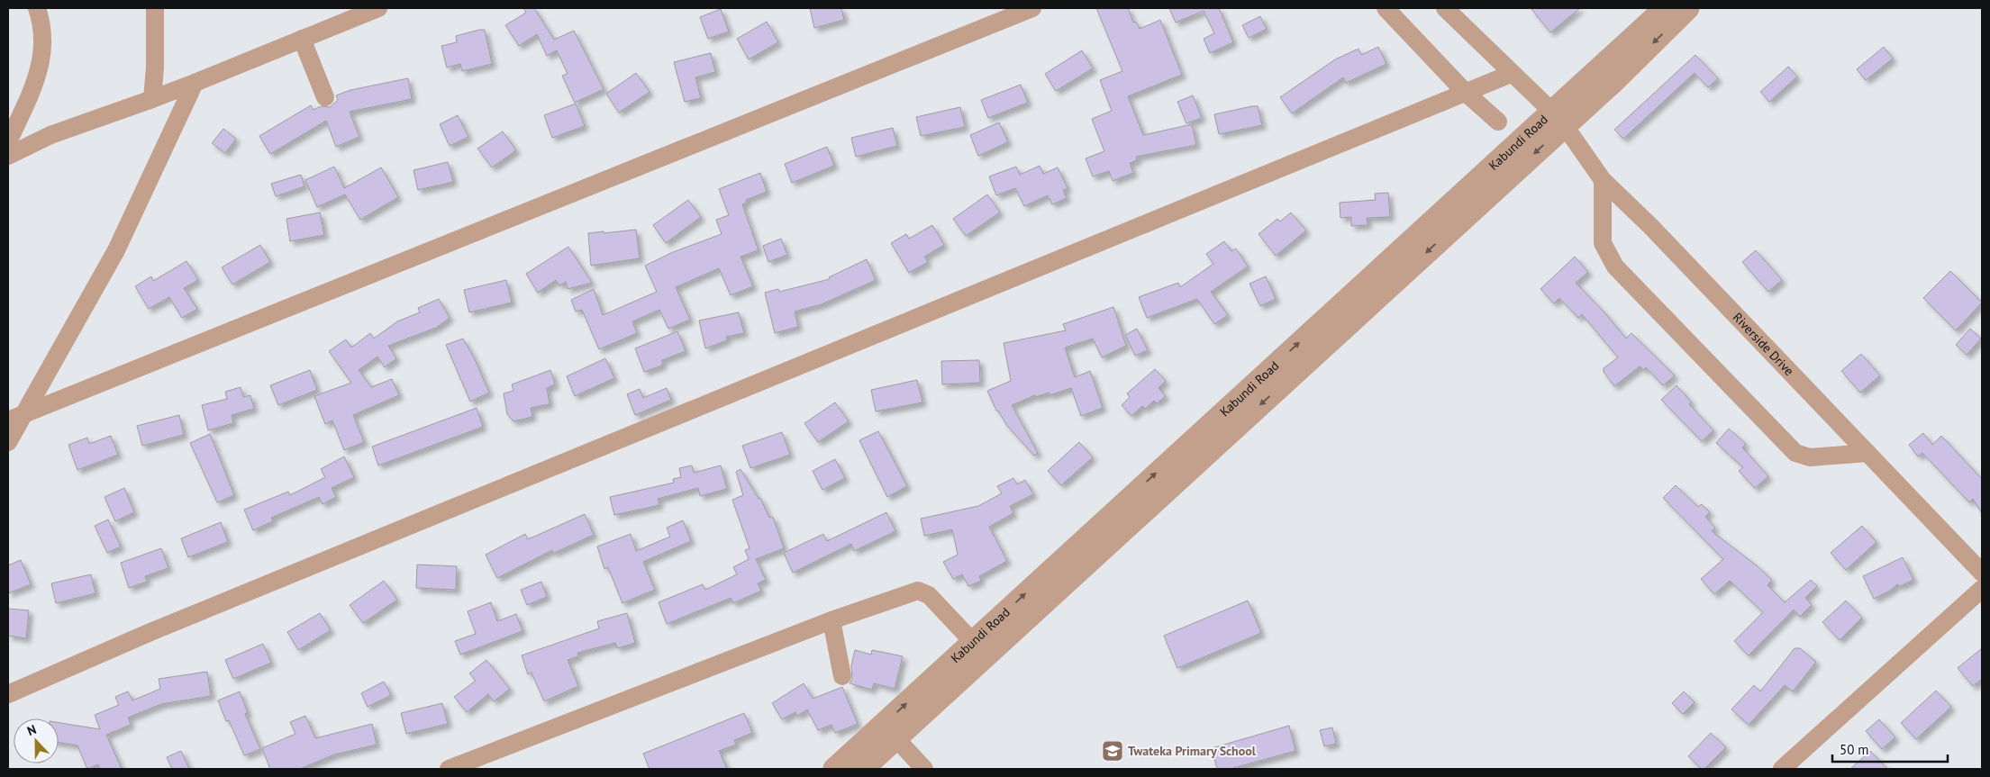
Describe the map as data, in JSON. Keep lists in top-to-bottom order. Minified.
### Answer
{"streets":{"street":["Kabundi Road","Riverside Drive"]},"crossings":[["Kabundi Road","Riverside Drive"]],"places":{"school or university":["Twateka Primary School"]},"scale_bar":"50 m","north":"top"}
